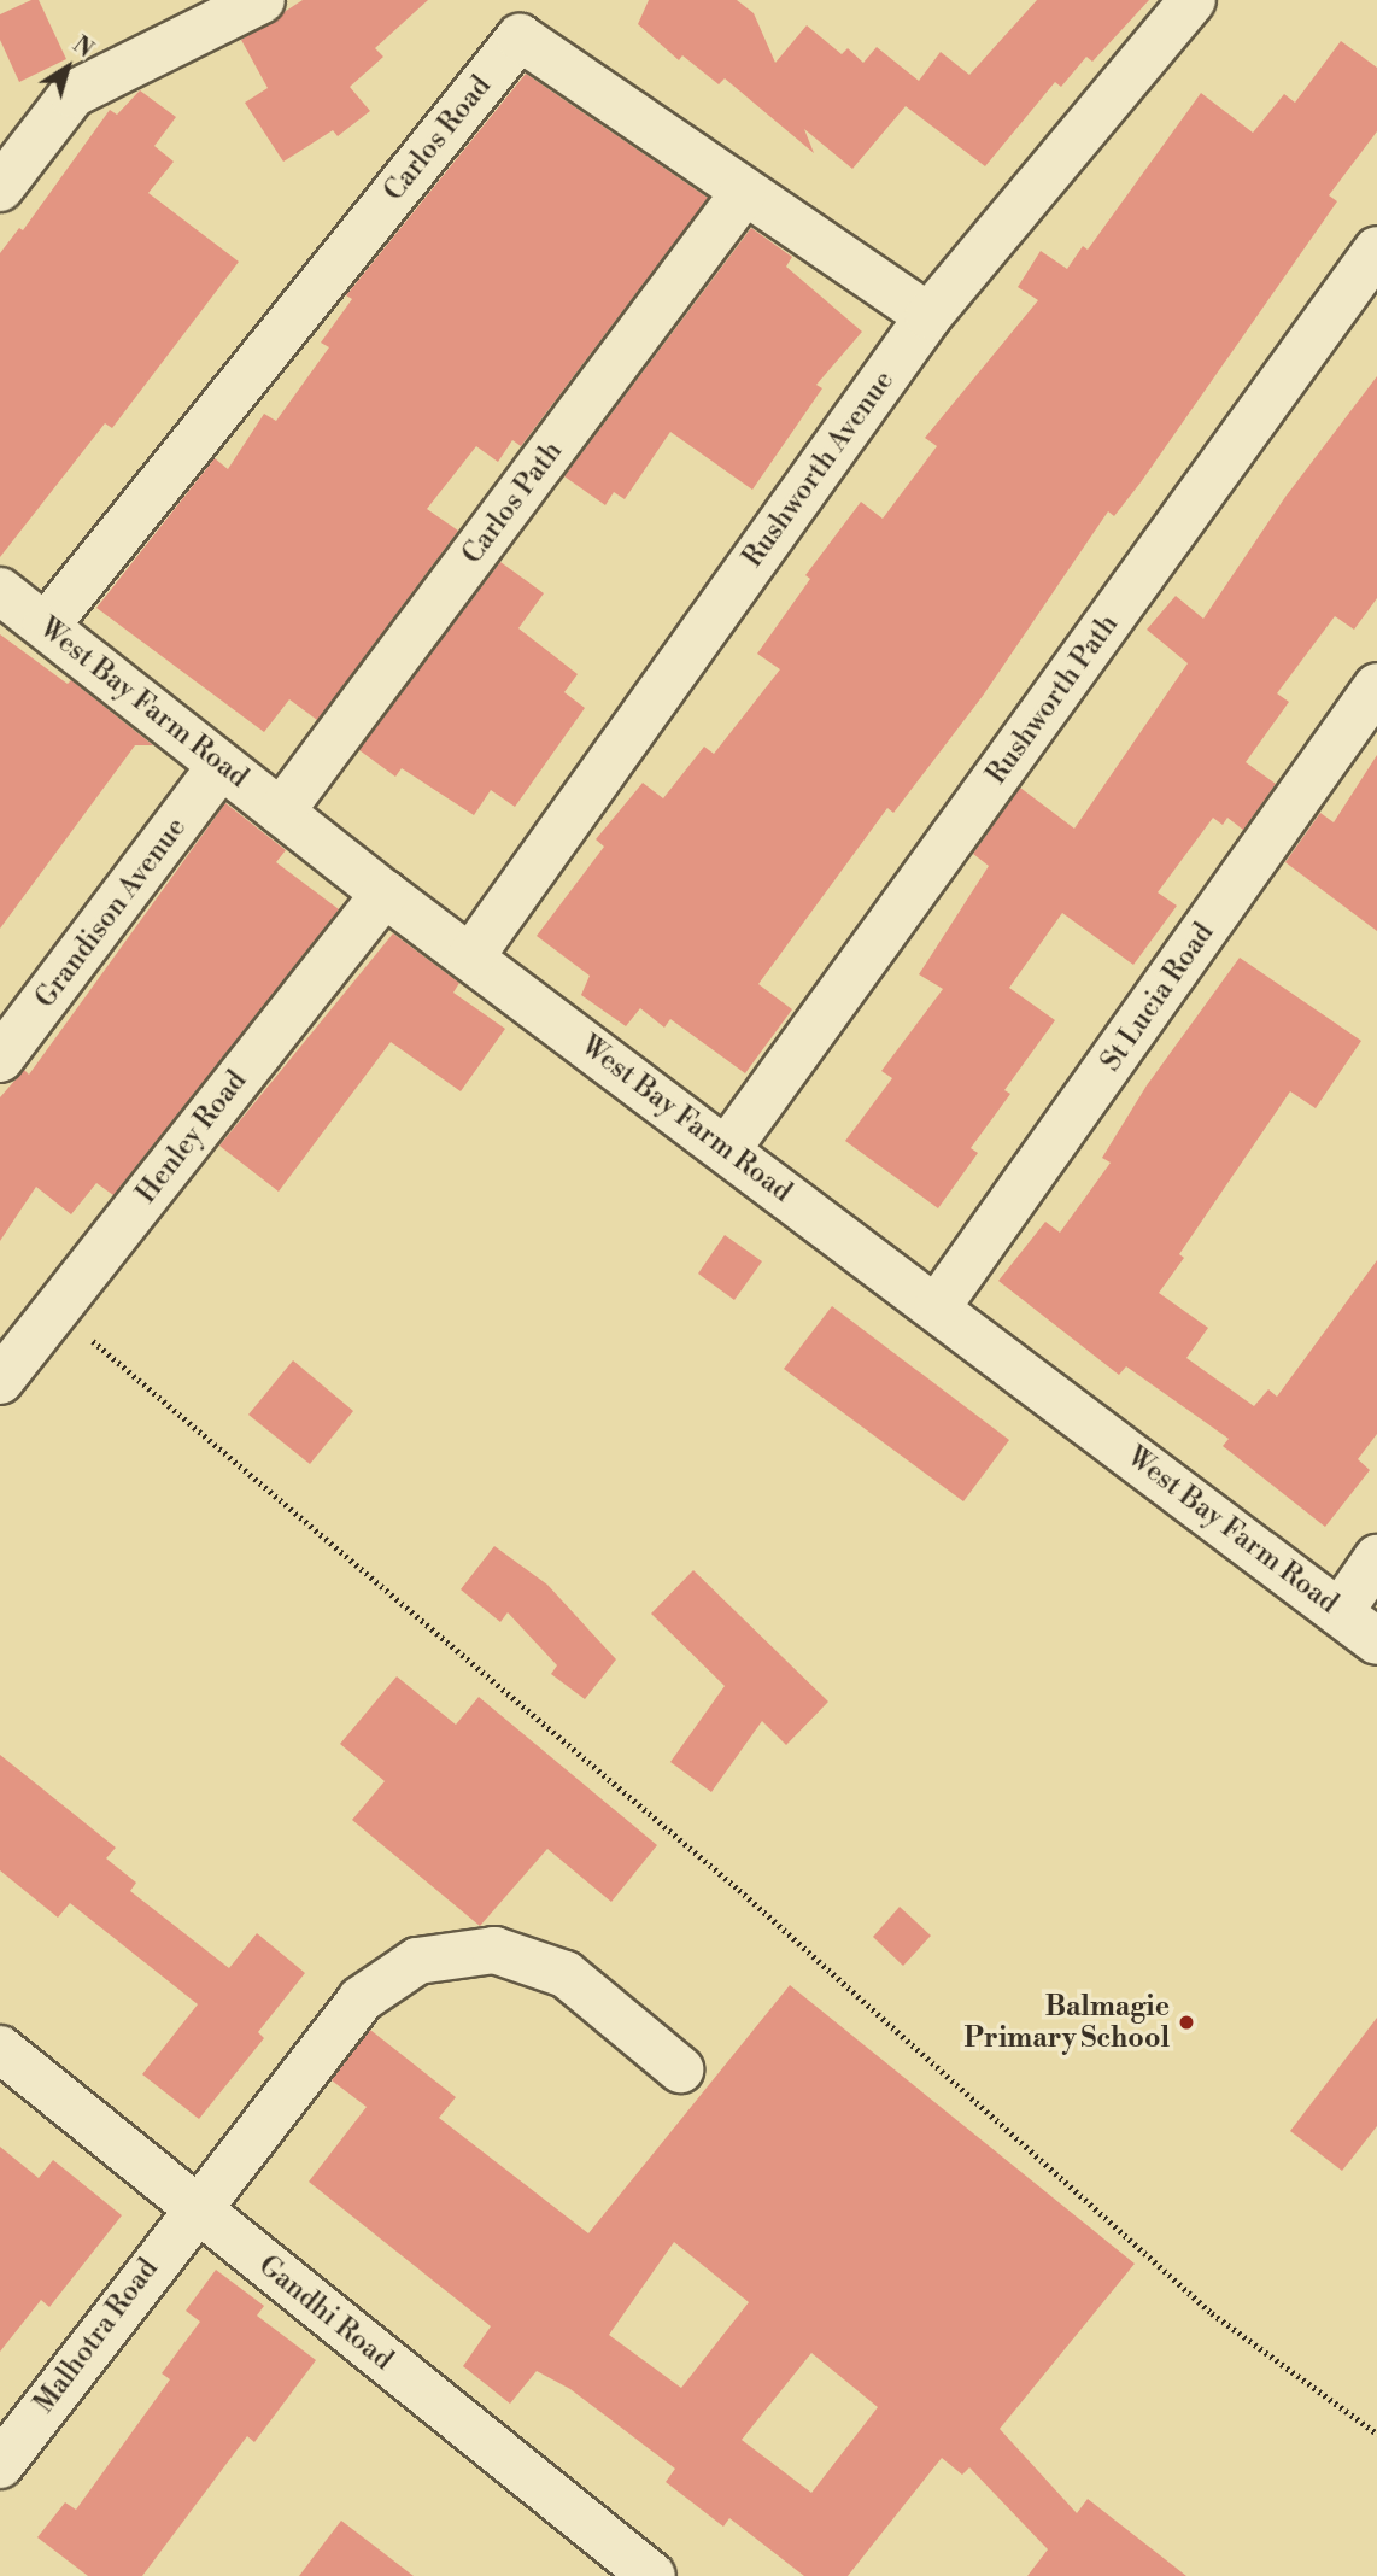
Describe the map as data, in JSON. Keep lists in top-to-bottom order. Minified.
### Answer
{"streets":{"street":["Carlos Road","Rushworth Avenue","Carlos Path","Rushworth Path","West Bay Farm Road","Grandison Avenue","St Lucia Road","Henley Road","Gandhi Road","Malhotra Road"]},"crossings":[["Carlos Road","Rushworth Avenue"],["Carlos Road","Carlos Path"],["Carlos Road","West Bay Farm Road"],["Rushworth Avenue","West Bay Farm Road"],["Carlos Path","West Bay Farm Road"],["Rushworth Path","West Bay Farm Road"],["West Bay Farm Road","Grandison Avenue"],["West Bay Farm Road","St Lucia Road"],["West Bay Farm Road","Henley Road"],["Gandhi Road","Malhotra Road"]],"places":["Balmagie Primary School"],"north":"top right"}
